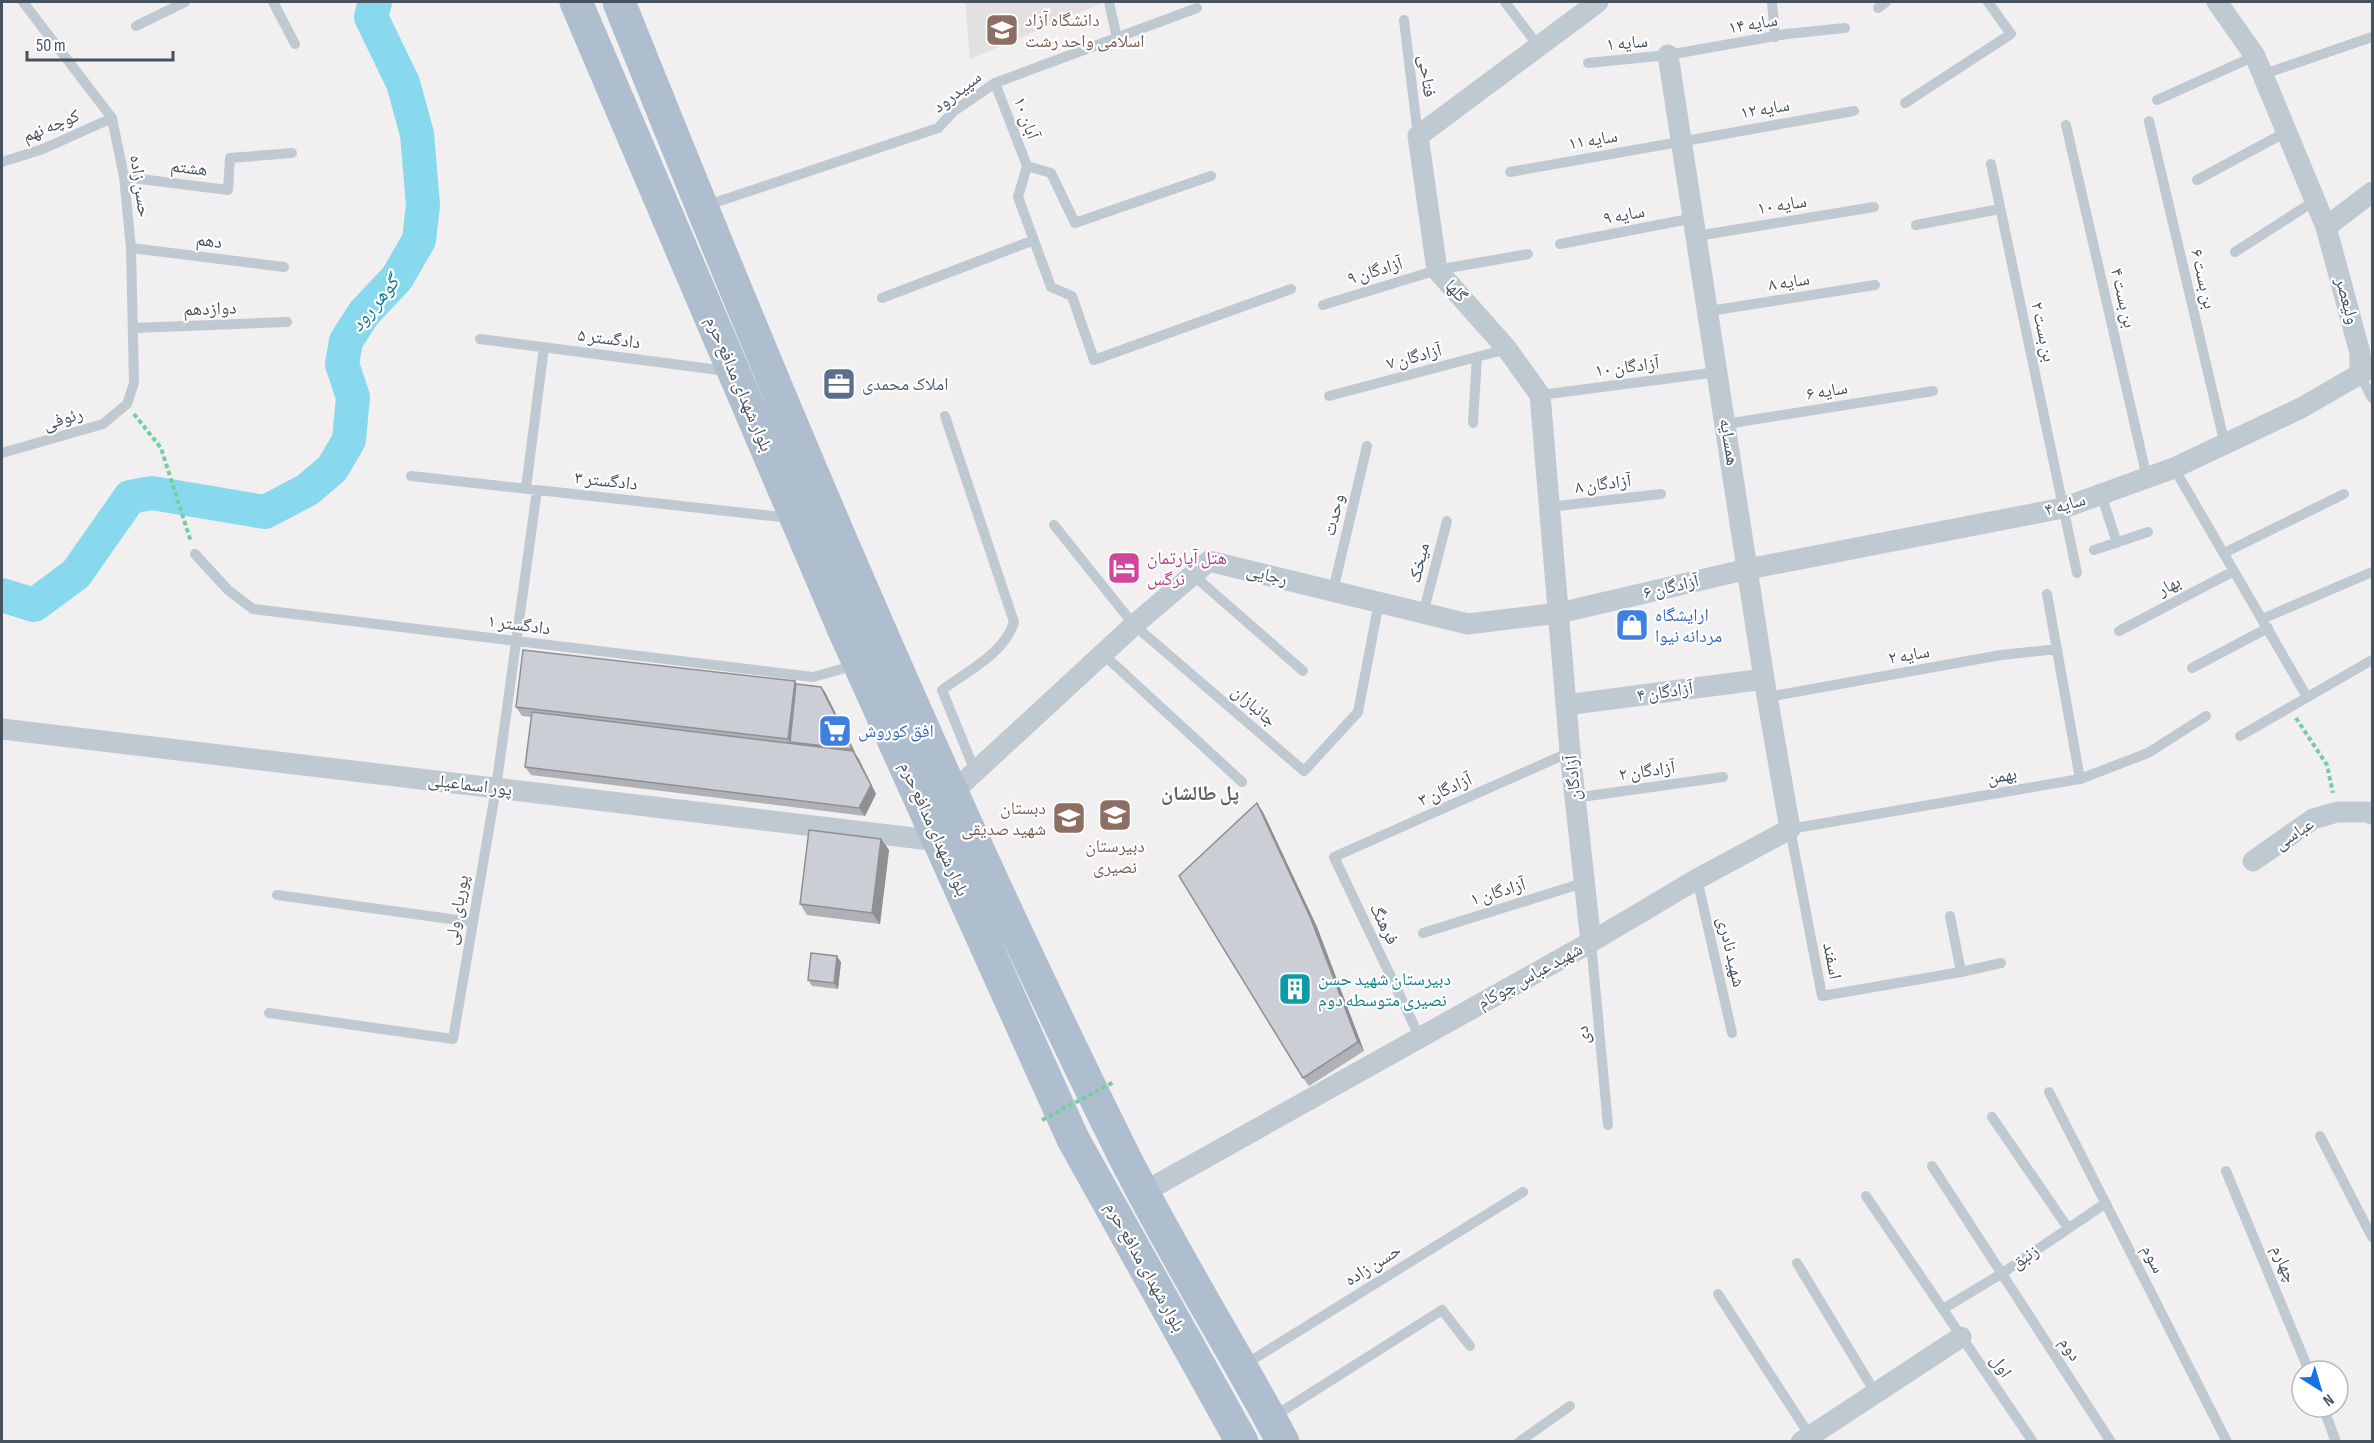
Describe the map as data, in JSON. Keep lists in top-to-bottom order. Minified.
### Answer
{"streets":{"main road":["بلوار شهدای مدافع حرم"],"street":["گلها","ولیعصر","همسایه","سایه ۴","رجایی","آزادگان ۶","آزادگان ۴","آزادگان","پور اسماعیلی","عباسی","شهید عباس چوکام"],"lane":["سایه ۱۴","سایه ۱","فتاحی","سپیدرود","سایه ۱۲","آبان ۱۰","کوچه نهم","سایه ۱۱","هشتم","حسن زاده","سایه ۱۰","سایه ۹","دهم","آزادگان ۹","بن بست ۶","سایه ۸","بن بست ۴","دوازدهم","بن بست ۲","دادگستر ۵","آزادگان ۷","آزادگان ۱۰","سایه ۶","رئوفی","دادگستر ۳","آزادگان ۸","وحدت","میخک","بهار","دادگستر ۱","سایه ۲","جانبازان","آزادگان ۲","بهمن","آزادگان ۳","آزادگان ۱","پوریای ولی","فرهنگ","شهید نادری","اسفند","دی","زنبق","سوم","چهارم","دوم","اول"]},"crossings":[["سایه ۱۴","سایه ۱"],["سایه ۱۴","همسایه"],["سایه ۱","همسایه"],["فتاحی","گلها"],["سپیدرود","آبان ۱۰"],["سپیدرود","بلوار شهدای مدافع حرم"],["سایه ۱۲","سایه ۱۱"],["سایه ۱۲","همسایه"],["کوچه نهم","حسن زاده"],["سایه ۱۱","همسایه"],["هشتم","حسن زاده"],["حسن زاده","دهم"],["حسن زاده","دوازدهم"],["حسن زاده","بلوار شهدای مدافع حرم"],["حسن زاده","رئوفی"],["سایه ۱۰","سایه ۹"],["سایه ۱۰","همسایه"],["سایه ۹","همسایه"],["آزادگان ۹","گلها"],["بن بست ۶","سایه ۴"],["سایه ۸","همسایه"],["گلها","آزادگان ۷"],["گلها","آزادگان ۱۰"],["بن بست ۴","سایه ۴"],["ولیعصر","سایه ۴"],["بن بست ۲","سایه ۴"],["دادگستر ۵","بلوار شهدای مدافع حرم"],["دادگستر ۵","پوریای ولی"],["آزادگان ۱۰","همسایه"],["بلوار شهدای مدافع حرم","دادگستر ۳"],["بلوار شهدای مدافع حرم","رجایی"],["بلوار شهدای مدافع حرم","دادگستر ۱"],["بلوار شهدای مدافع حرم","پور اسماعیلی"],["بلوار شهدای مدافع حرم","شهید عباس چوکام"],["سایه ۶","همسایه"],["همسایه","سایه ۴"],["همسایه","آزادگان ۶"],["همسایه","سایه ۲"],["همسایه","آزادگان ۴"],["همسایه","بهمن"],["همسایه","اسفند"],["همسایه","شهید عباس چوکام"],["دادگستر ۳","پوریای ولی"],["سایه ۴","آزادگان ۶"],["وحدت","رجایی"],["میخک","رجایی"],["رجایی","آزادگان ۶"],["رجایی","جانبازان"],["رجایی","آزادگان"],["آزادگان ۶","آزادگان"],["دادگستر ۱","پوریای ولی"],["سایه ۲","آزادگان ۴"],["آزادگان ۴","آزادگان"],["آزادگان ۲","آزادگان"],["بهمن","اسفند"],["بهمن","شهید عباس چوکام"],["آزادگان","آزادگان ۳"],["آزادگان","آزادگان ۱"],["آزادگان","شهید عباس چوکام"],["آزادگان","دی"],["پور اسماعیلی","پوریای ولی"],["آزادگان ۳","فرهنگ"],["فرهنگ","شهید عباس چوکام"],["شهید نادری","شهید عباس چوکام"],["اسفند","شهید عباس چوکام"],["شهید عباس چوکام","دی"],["زنبق","سوم"],["زنبق","دوم"],["زنبق","اول"]],"districts":["پل طالشان"],"water":["گوهر رود"],"places":{"school or university":["دانشگاه آزاد اسلامی واحد رشت","دبیرستان نصیری","دبستان شهید صدیقی"],"office":["املاک محمدی"],"hotel":["هتل آپارتمان نرگس"],"shop":["ارایشگاه مردانه نیوا"],"supermarket":["افق کوروش"],"building":["دبیرستان شهید حسن نصیری متوسطه دوم"]},"scale_bar":"50 m","north":"bottom right"}
